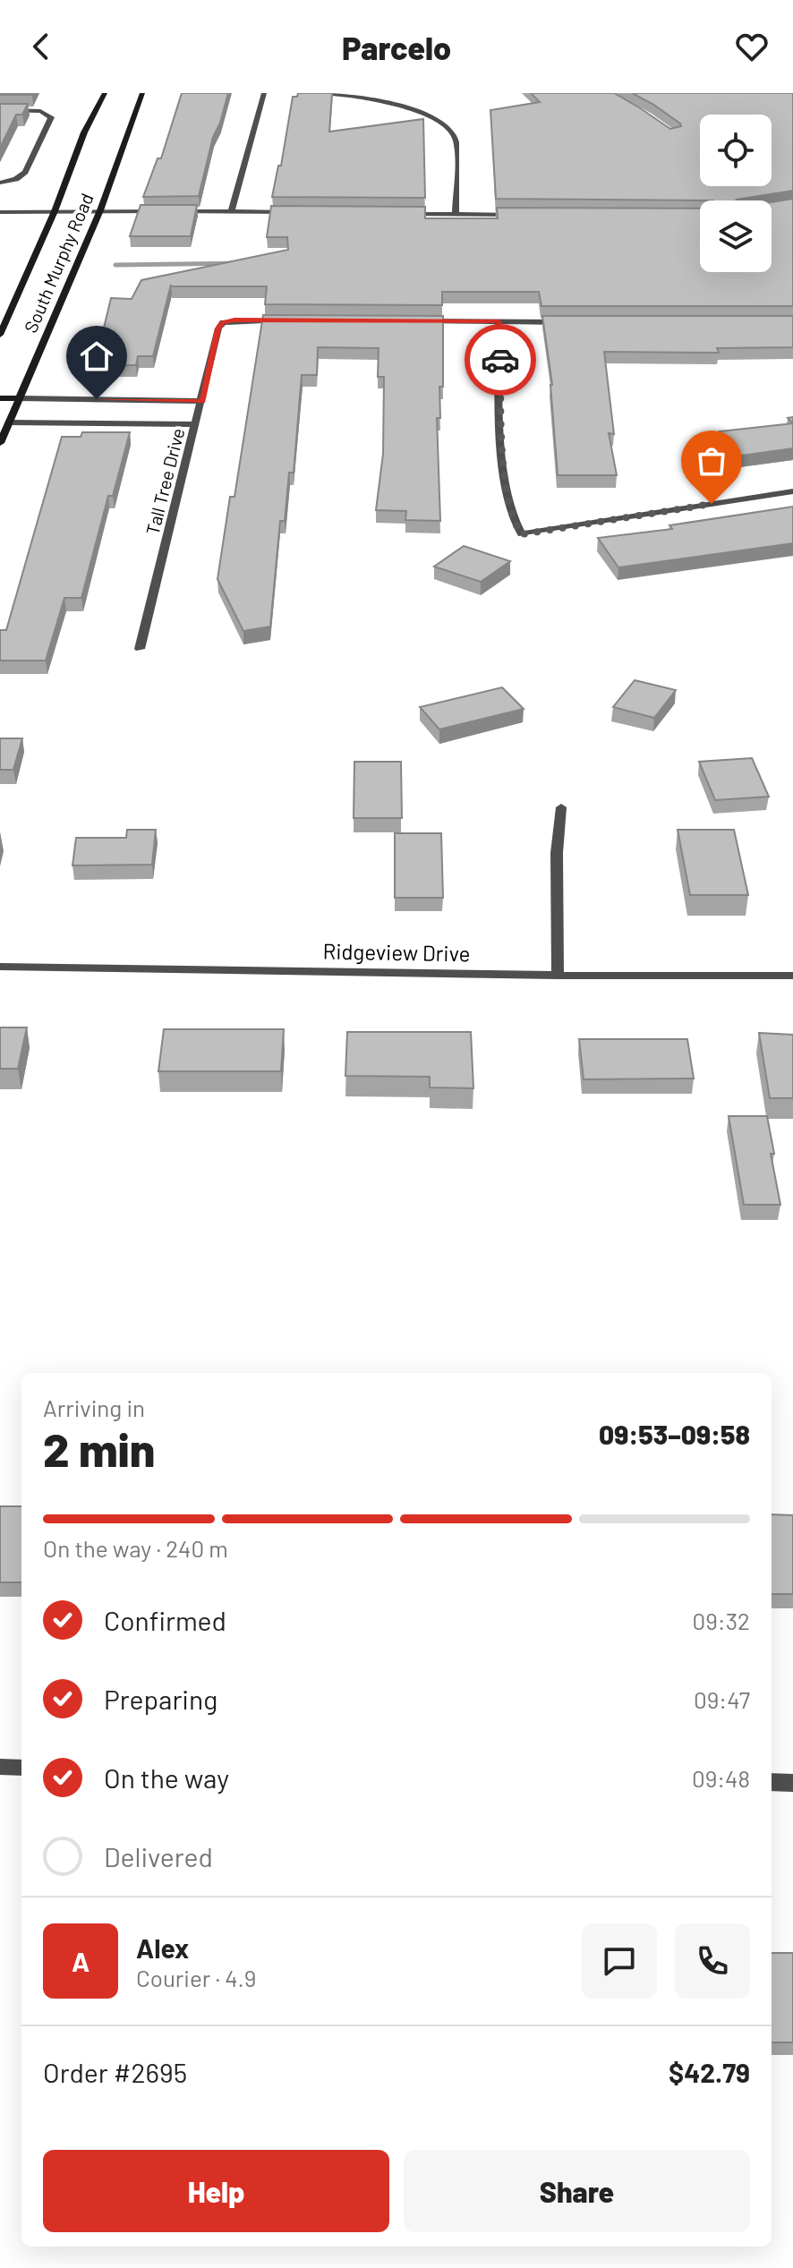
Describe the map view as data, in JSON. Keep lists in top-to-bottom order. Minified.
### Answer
{"streets":{"main road":["South Murphy Road"],"street":["Tall Tree Drive","Ridgeview Drive"]},"page":{"header":"Parcelo","heading":["2 min","Arriving in","09:53–09:58"],"panel":["Alex","Courier · 4.9","Order #2695","$42.79"],"bar":"On the way · 240 m","list":[["Confirmed","09:32"],["Preparing","09:47"],["On the way","09:48"],"Delivered"],"round":"A","buttons":["Help","Share"]}}
